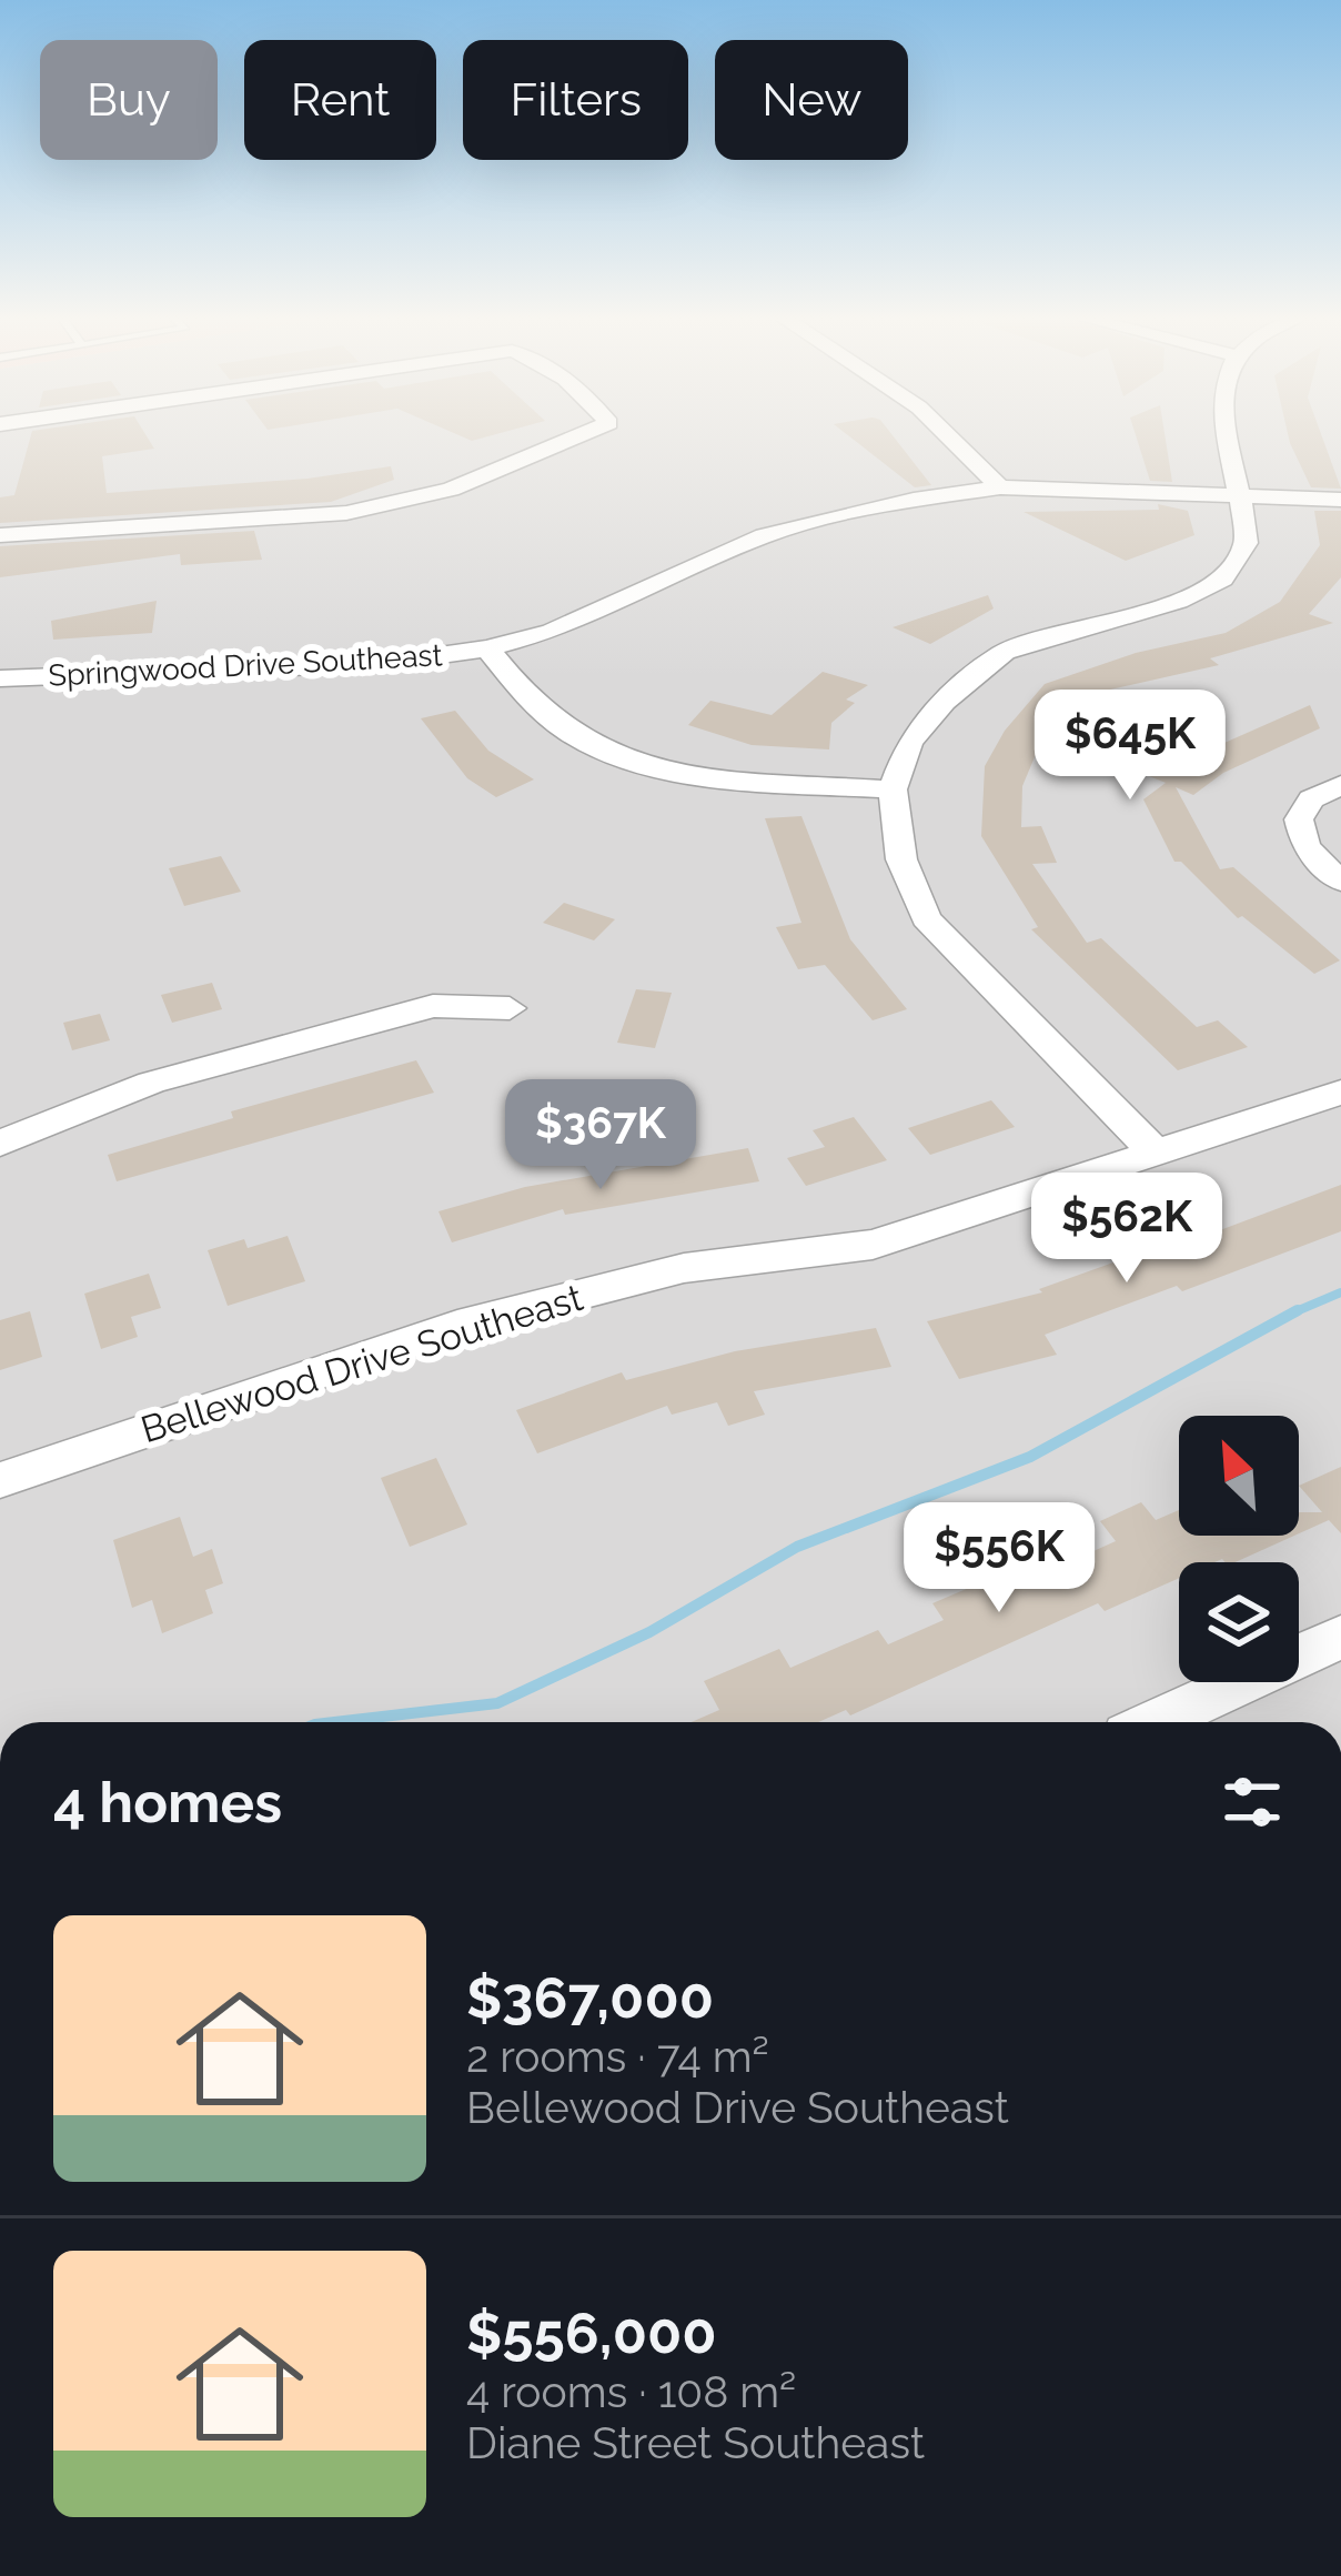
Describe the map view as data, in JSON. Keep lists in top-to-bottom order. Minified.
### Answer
{"streets":{"street":["Springwood Drive Southeast","Bellewood Drive Southeast"]},"north":"top left","page":{"chip":["Buy","Rent","Filters","New"],"price":["$645K","$367K","$562K","$556K"],"heading":"4 homes","list":[{"name":"$367,000","note":"2 rooms · 74 m² · Bellewood Drive Southeast"},{"name":"$556,000","note":"4 rooms · 108 m² · Diane Street Southeast"}]}}
